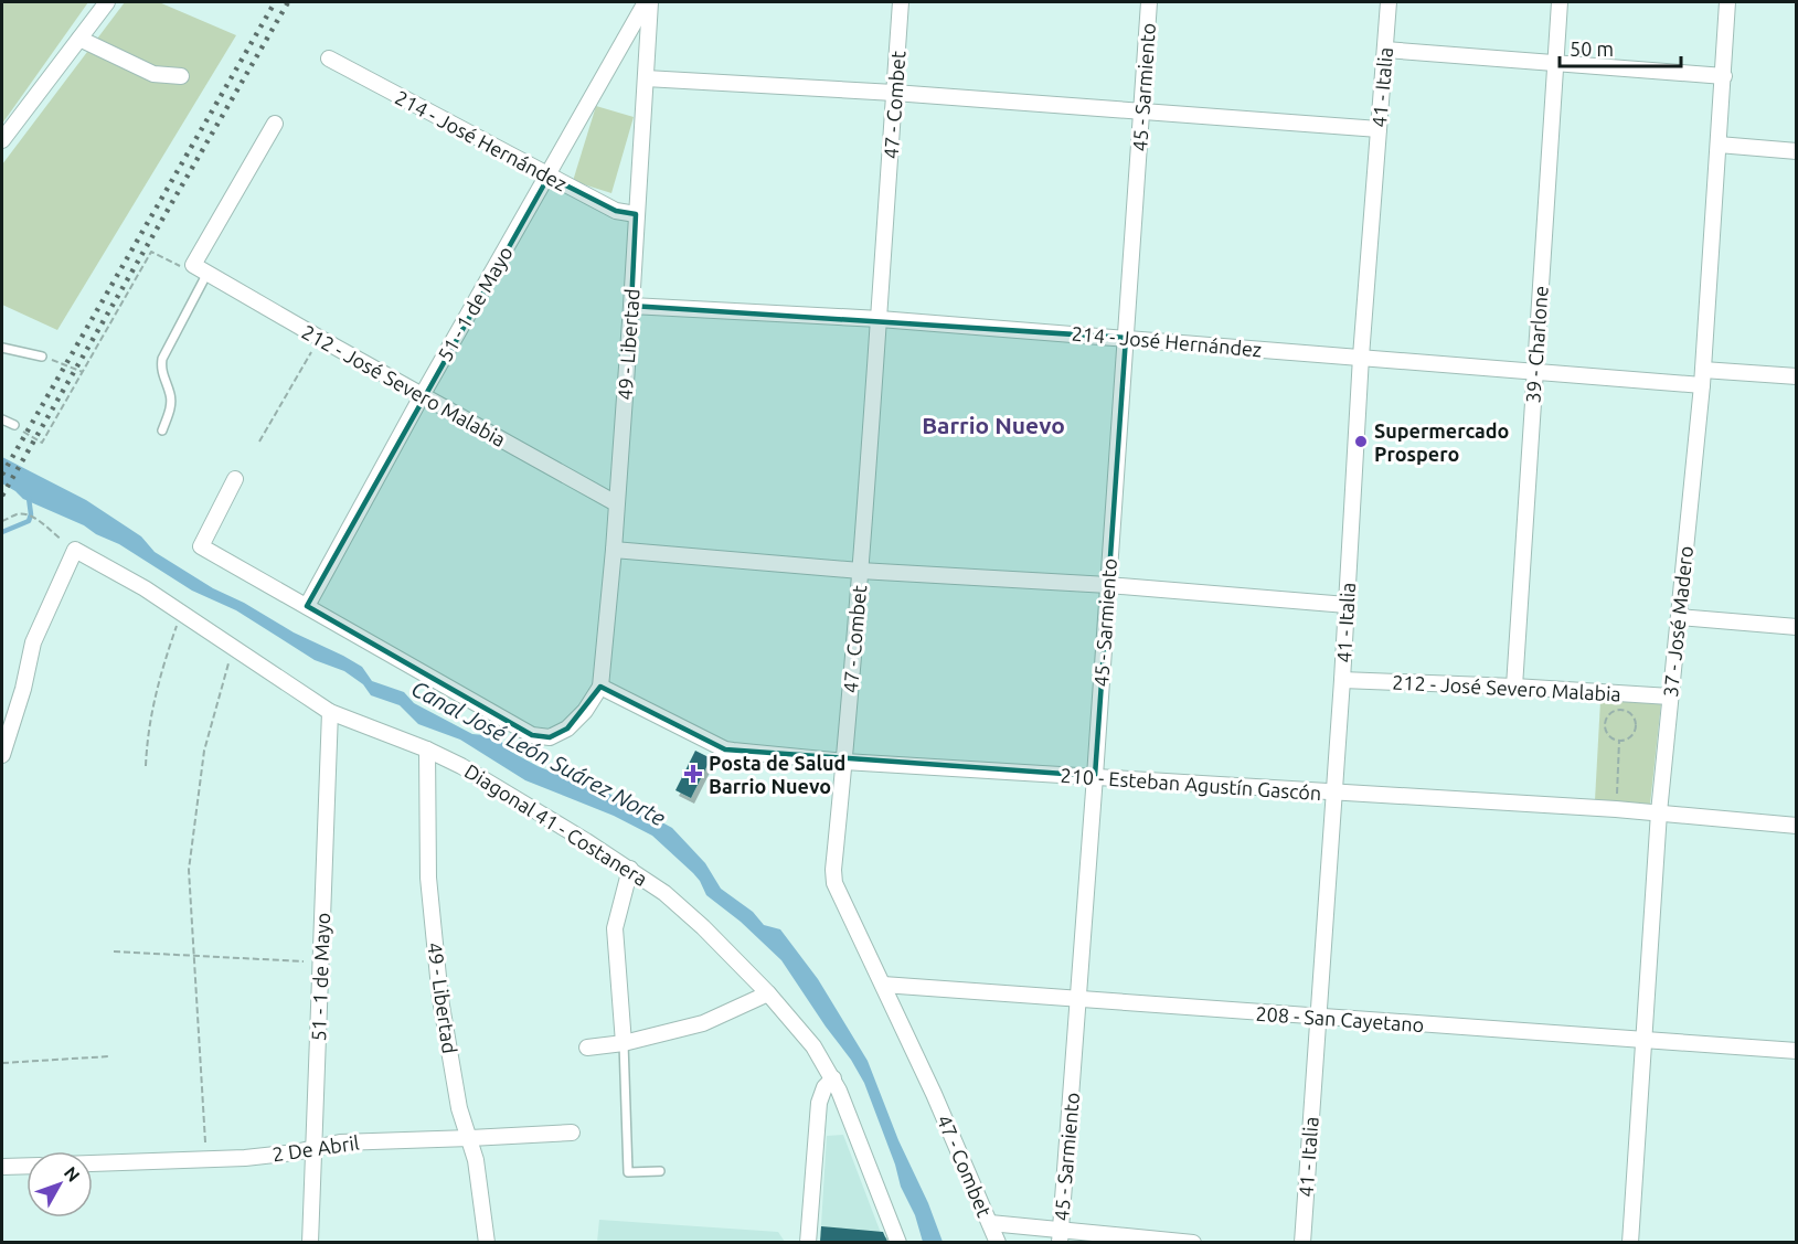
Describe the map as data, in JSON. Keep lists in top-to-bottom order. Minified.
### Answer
{"streets":{"street":["45 - Sarmiento","41 - Italia","47 - Combet","214 - José Hernández","51 - 1 de Mayo","49 - Libertad","39 - Charlone","212 - José Severo Malabia","37 - José Madero","210 - Esteban Agustín Gascón","Diagonal 41 - Costanera","208 - San Cayetano","2 De Abril"]},"crossings":[["45 - Sarmiento","214 - José Hernández"],["45 - Sarmiento","210 - Esteban Agustín Gascón"],["45 - Sarmiento","208 - San Cayetano"],["41 - Italia","214 - José Hernández"],["41 - Italia","212 - José Severo Malabia"],["41 - Italia","210 - Esteban Agustín Gascón"],["41 - Italia","208 - San Cayetano"],["47 - Combet","214 - José Hernández"],["47 - Combet","210 - Esteban Agustín Gascón"],["47 - Combet","208 - San Cayetano"],["214 - José Hernández","51 - 1 de Mayo"],["214 - José Hernández","49 - Libertad"],["214 - José Hernández","39 - Charlone"],["214 - José Hernández","37 - José Madero"],["51 - 1 de Mayo","49 - Libertad"],["51 - 1 de Mayo","212 - José Severo Malabia"],["51 - 1 de Mayo","Diagonal 41 - Costanera"],["51 - 1 de Mayo","2 De Abril"],["49 - Libertad","212 - José Severo Malabia"],["49 - Libertad","210 - Esteban Agustín Gascón"],["49 - Libertad","Diagonal 41 - Costanera"],["49 - Libertad","2 De Abril"],["39 - Charlone","212 - José Severo Malabia"],["212 - José Severo Malabia","37 - José Madero"],["37 - José Madero","210 - Esteban Agustín Gascón"],["37 - José Madero","208 - San Cayetano"]],"districts":["Barrio Nuevo"],"water":["Canal José León Suárez Norte"],"places":{"other":["Supermercado Prospero"],"health":["Posta de Salud Barrio Nuevo"]},"scale_bar":"50 m","north":"top right"}
